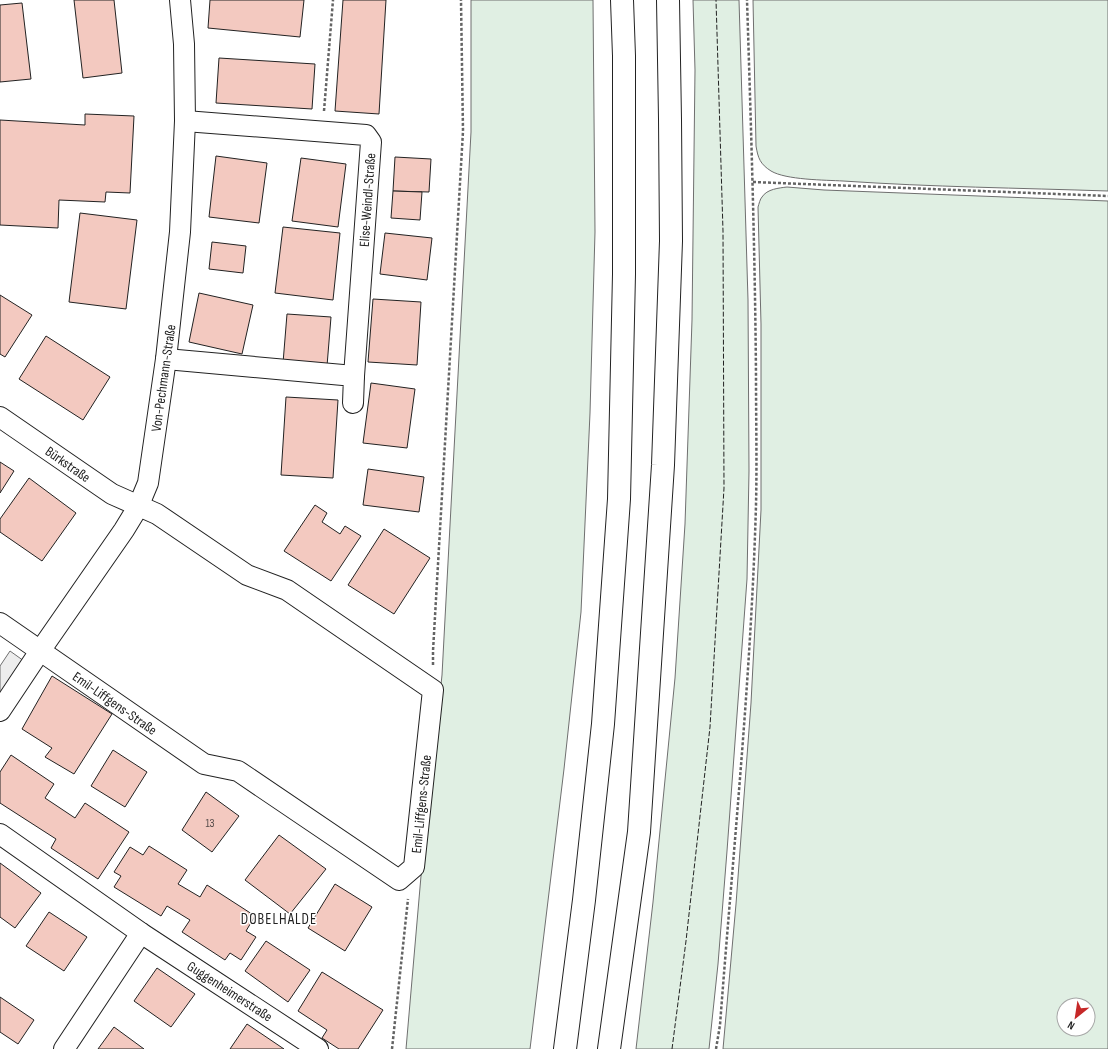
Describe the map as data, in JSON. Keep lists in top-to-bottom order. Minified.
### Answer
{"streets":{"street":["Elise-Weindl-Straße","Von-Pechmann-Straße","Bürkstraße","Emil-Liffgens-Straße","Guggenheimerstraße"]},"crossings":[["Elise-Weindl-Straße","Von-Pechmann-Straße"],["Von-Pechmann-Straße","Bürkstraße"],["Von-Pechmann-Straße","Emil-Liffgens-Straße"]],"districts":["DOBELHALDE"],"house_numbers":["13"],"north":"bottom left"}
